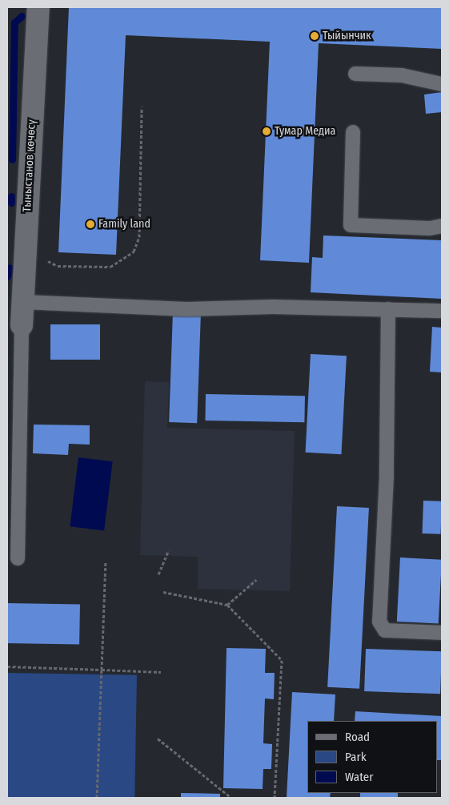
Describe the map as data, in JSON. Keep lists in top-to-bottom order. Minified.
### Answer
{"streets":{"street":["Тыныстанов көчөсү"]},"places":["Тыйынчик","Тумар Медиа","Family land"],"legend":["Road","Park","Water"]}
